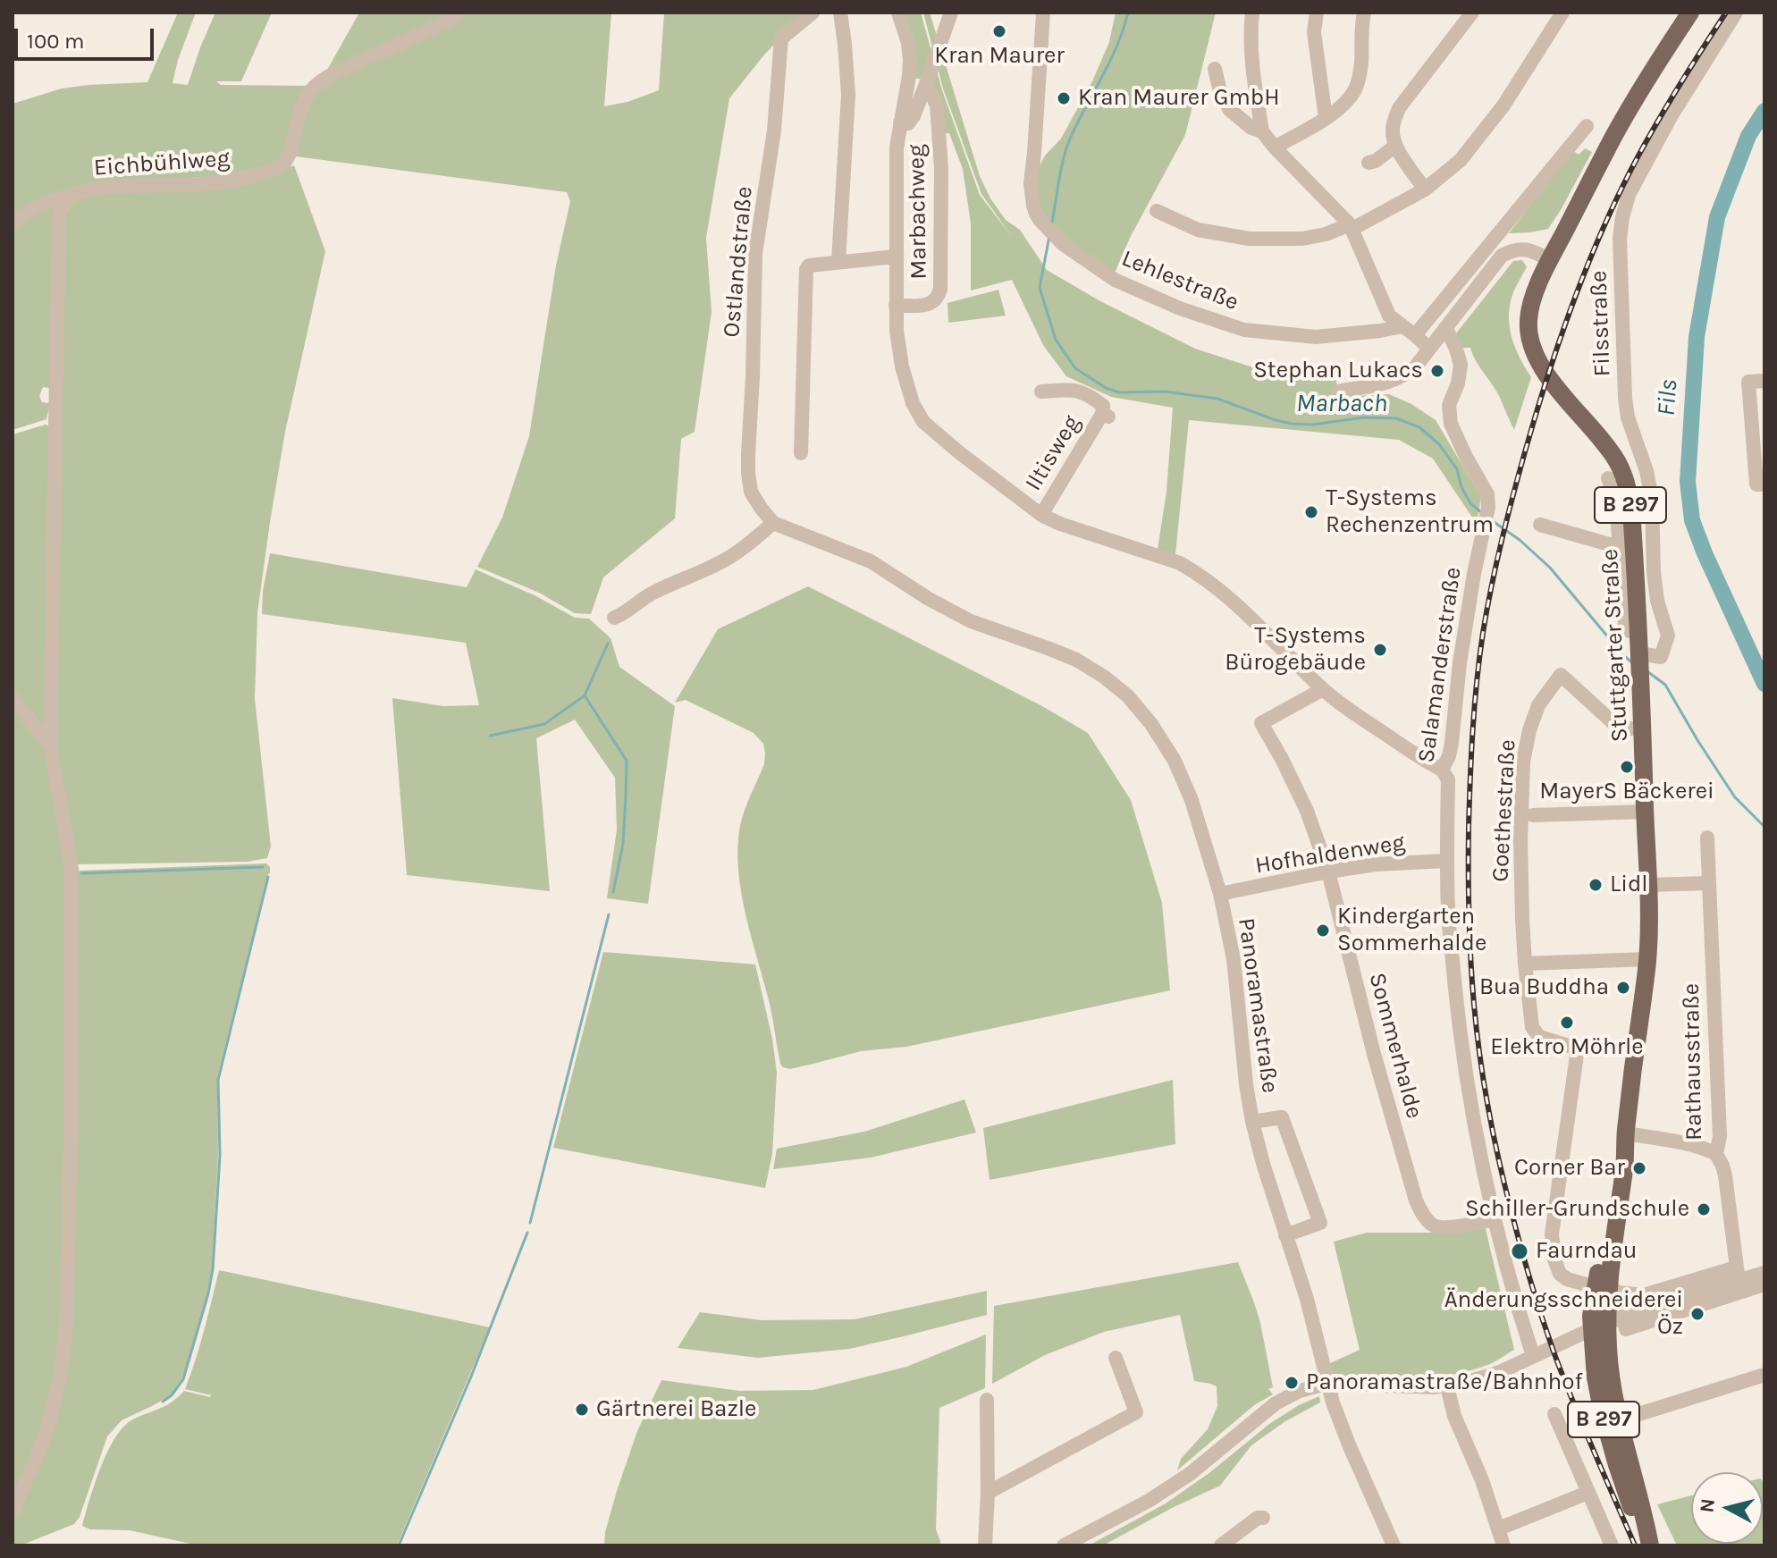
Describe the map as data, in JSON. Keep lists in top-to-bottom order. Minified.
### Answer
{"streets":{"main road":["B 297","Stuttgarter Straße"],"street":["Eichbühlweg","Marbachweg","Ostlandstraße","Lehlestraße","Filsstraße","Iltisweg","Salamanderstraße","Goethestraße","Hofhaldenweg","Panoramastraße","Sommerhalde","Rathausstraße"]},"crossings":[["Ostlandstraße","Panoramastraße"],["Filsstraße","Stuttgarter Straße"],["Stuttgarter Straße","Goethestraße"],["Salamanderstraße","Hofhaldenweg"],["Salamanderstraße","Sommerhalde"],["Hofhaldenweg","Panoramastraße"],["Hofhaldenweg","Sommerhalde"]],"water":["Fils","Marbach"],"places":["Kran Maurer","Kran Maurer GmbH","Stephan Lukacs","T-Systems Rechenzentrum","T-Systems Bürogebäude","MayerS Bäckerei","Lidl","Kindergarten Sommerhalde","Bua Buddha","Elektro Möhrle","Corner Bar","Schiller-Grundschule","Faurndau","Änderungsschneiderei Öz","Panoramastraße/Bahnhof","Gärtnerei Bazle"],"scale_bar":"100 m","north":"left"}
